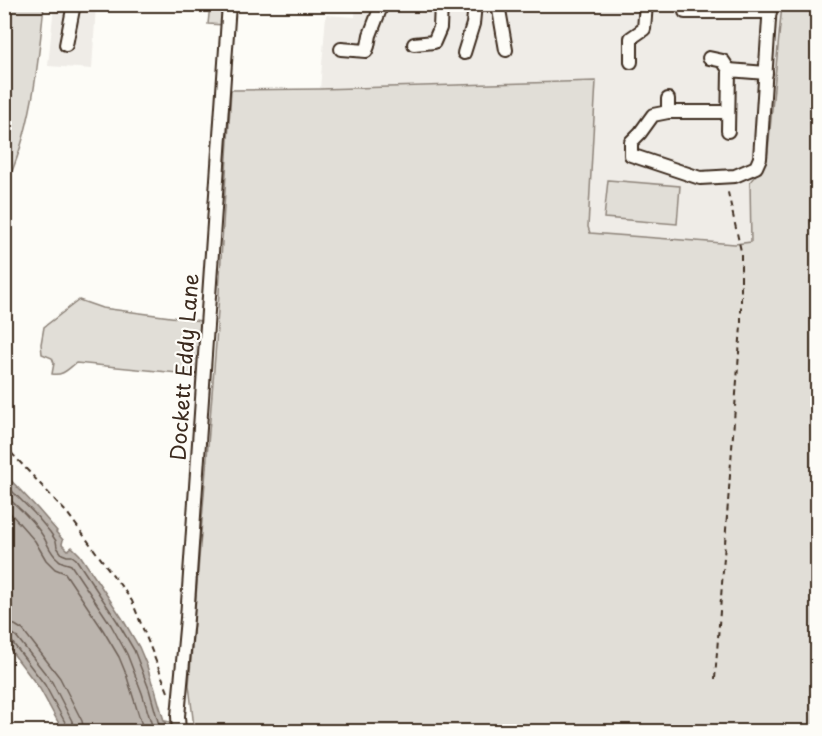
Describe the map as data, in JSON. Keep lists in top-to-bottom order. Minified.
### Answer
{"streets":{"street":["Dockett Eddy Lane"]}}
